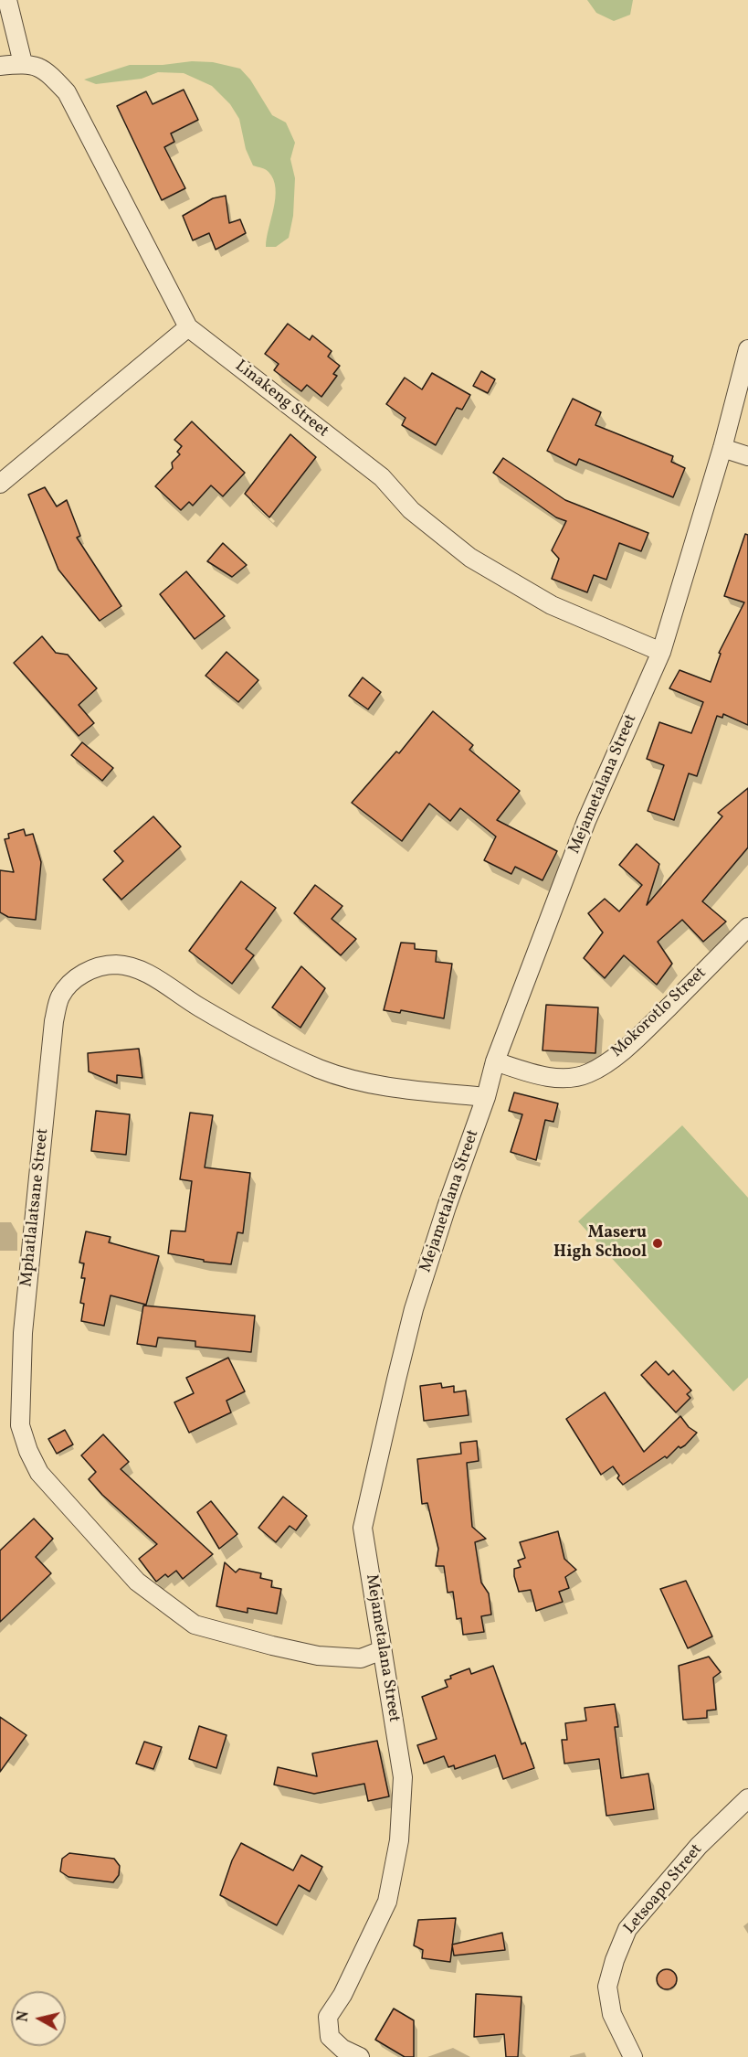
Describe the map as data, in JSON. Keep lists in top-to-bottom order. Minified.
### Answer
{"streets":{"street":["Linakeng Street","Mejametalana Street","Mokorotlo Street","Mphatlalatsane Street","Letsoapo Street"]},"crossings":[["Linakeng Street","Mejametalana Street"],["Mejametalana Street","Mokorotlo Street"],["Mejametalana Street","Mphatlalatsane Street"]],"places":["Maseru High School"],"north":"left"}
